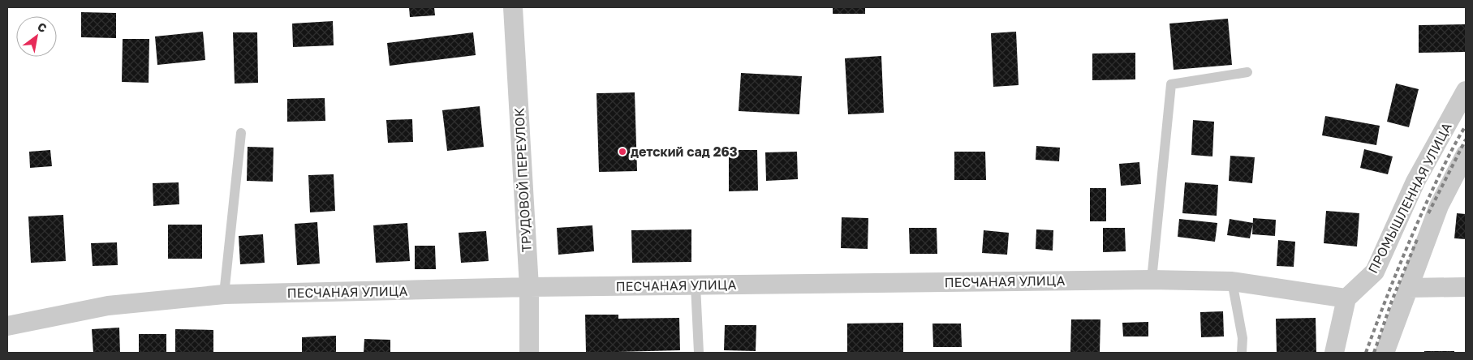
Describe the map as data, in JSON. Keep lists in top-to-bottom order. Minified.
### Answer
{"streets":{"street":["ТРУДОВОЙ ПЕРЕУЛОК","ПРОМЫШЛЕННАЯ УЛИЦА","ПЕСЧАНАЯ УЛИЦА"]},"crossings":[["ТРУДОВОЙ ПЕРЕУЛОК","ПЕСЧАНАЯ УЛИЦА"],["ПРОМЫШЛЕННАЯ УЛИЦА","ПЕСЧАНАЯ УЛИЦА"]],"places":["детский сад 263"],"north":"top right"}
